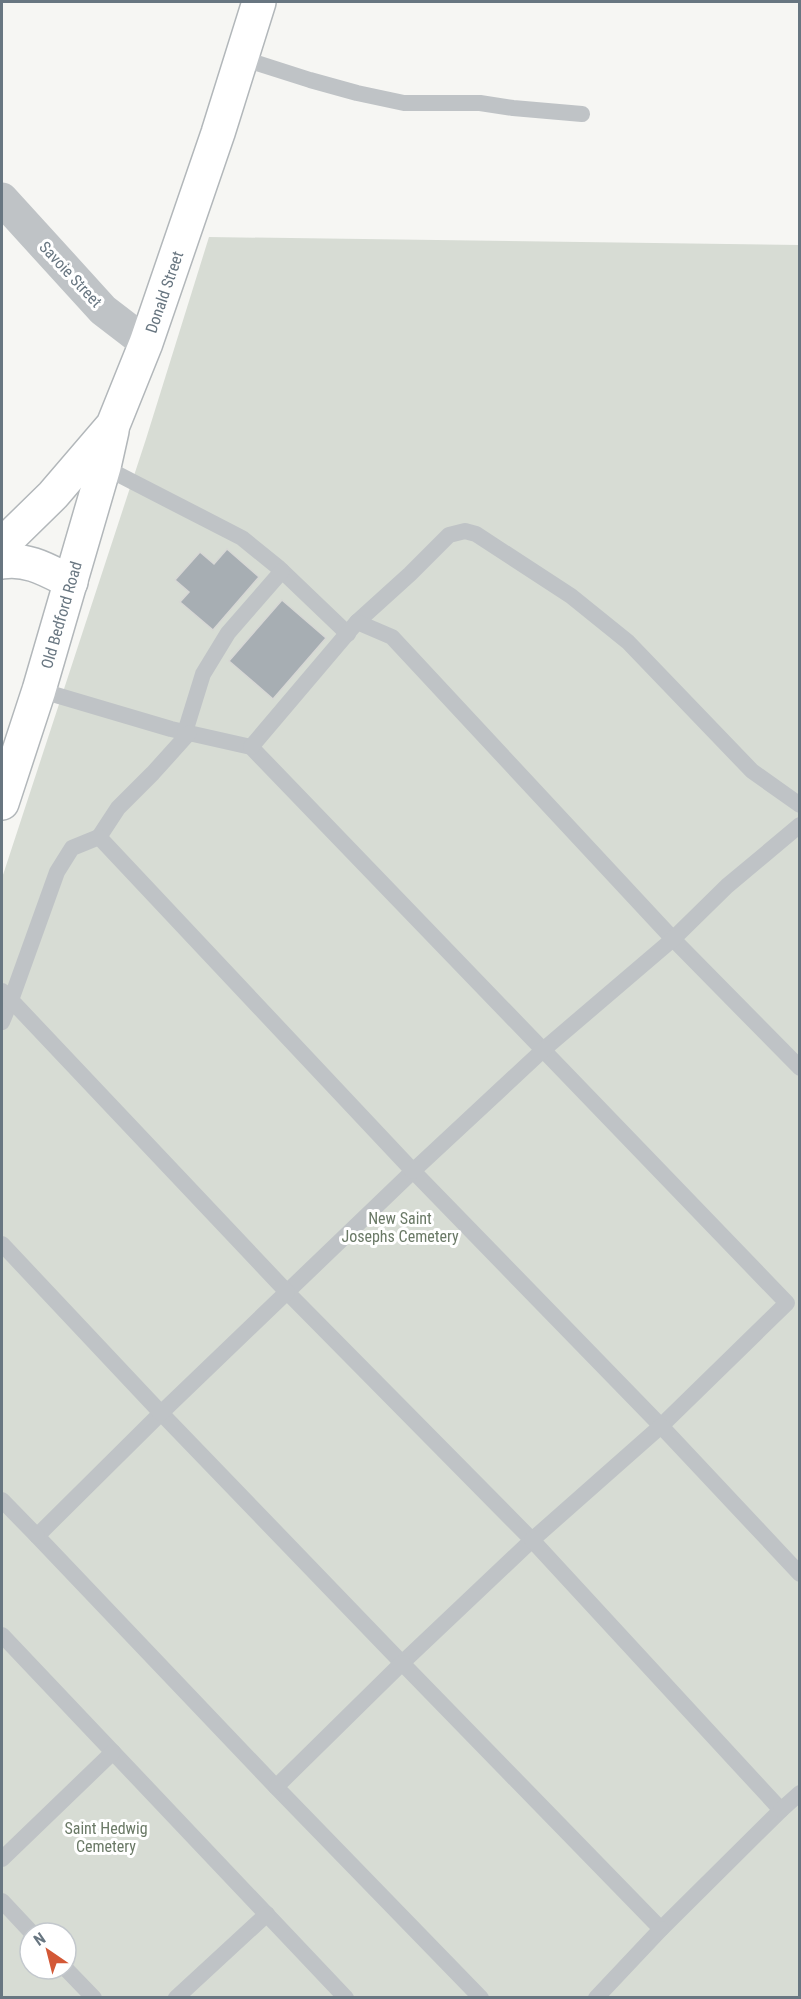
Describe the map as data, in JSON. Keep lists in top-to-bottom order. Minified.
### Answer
{"streets":{"street":["Savoie Street","Donald Street","Old Bedford Road"]},"crossings":[["Savoie Street","Donald Street"],["Donald Street","Old Bedford Road"]],"parks":["New Saint Josephs Cemetery","Saint Hedwig Cemetery"],"north":"top left"}
